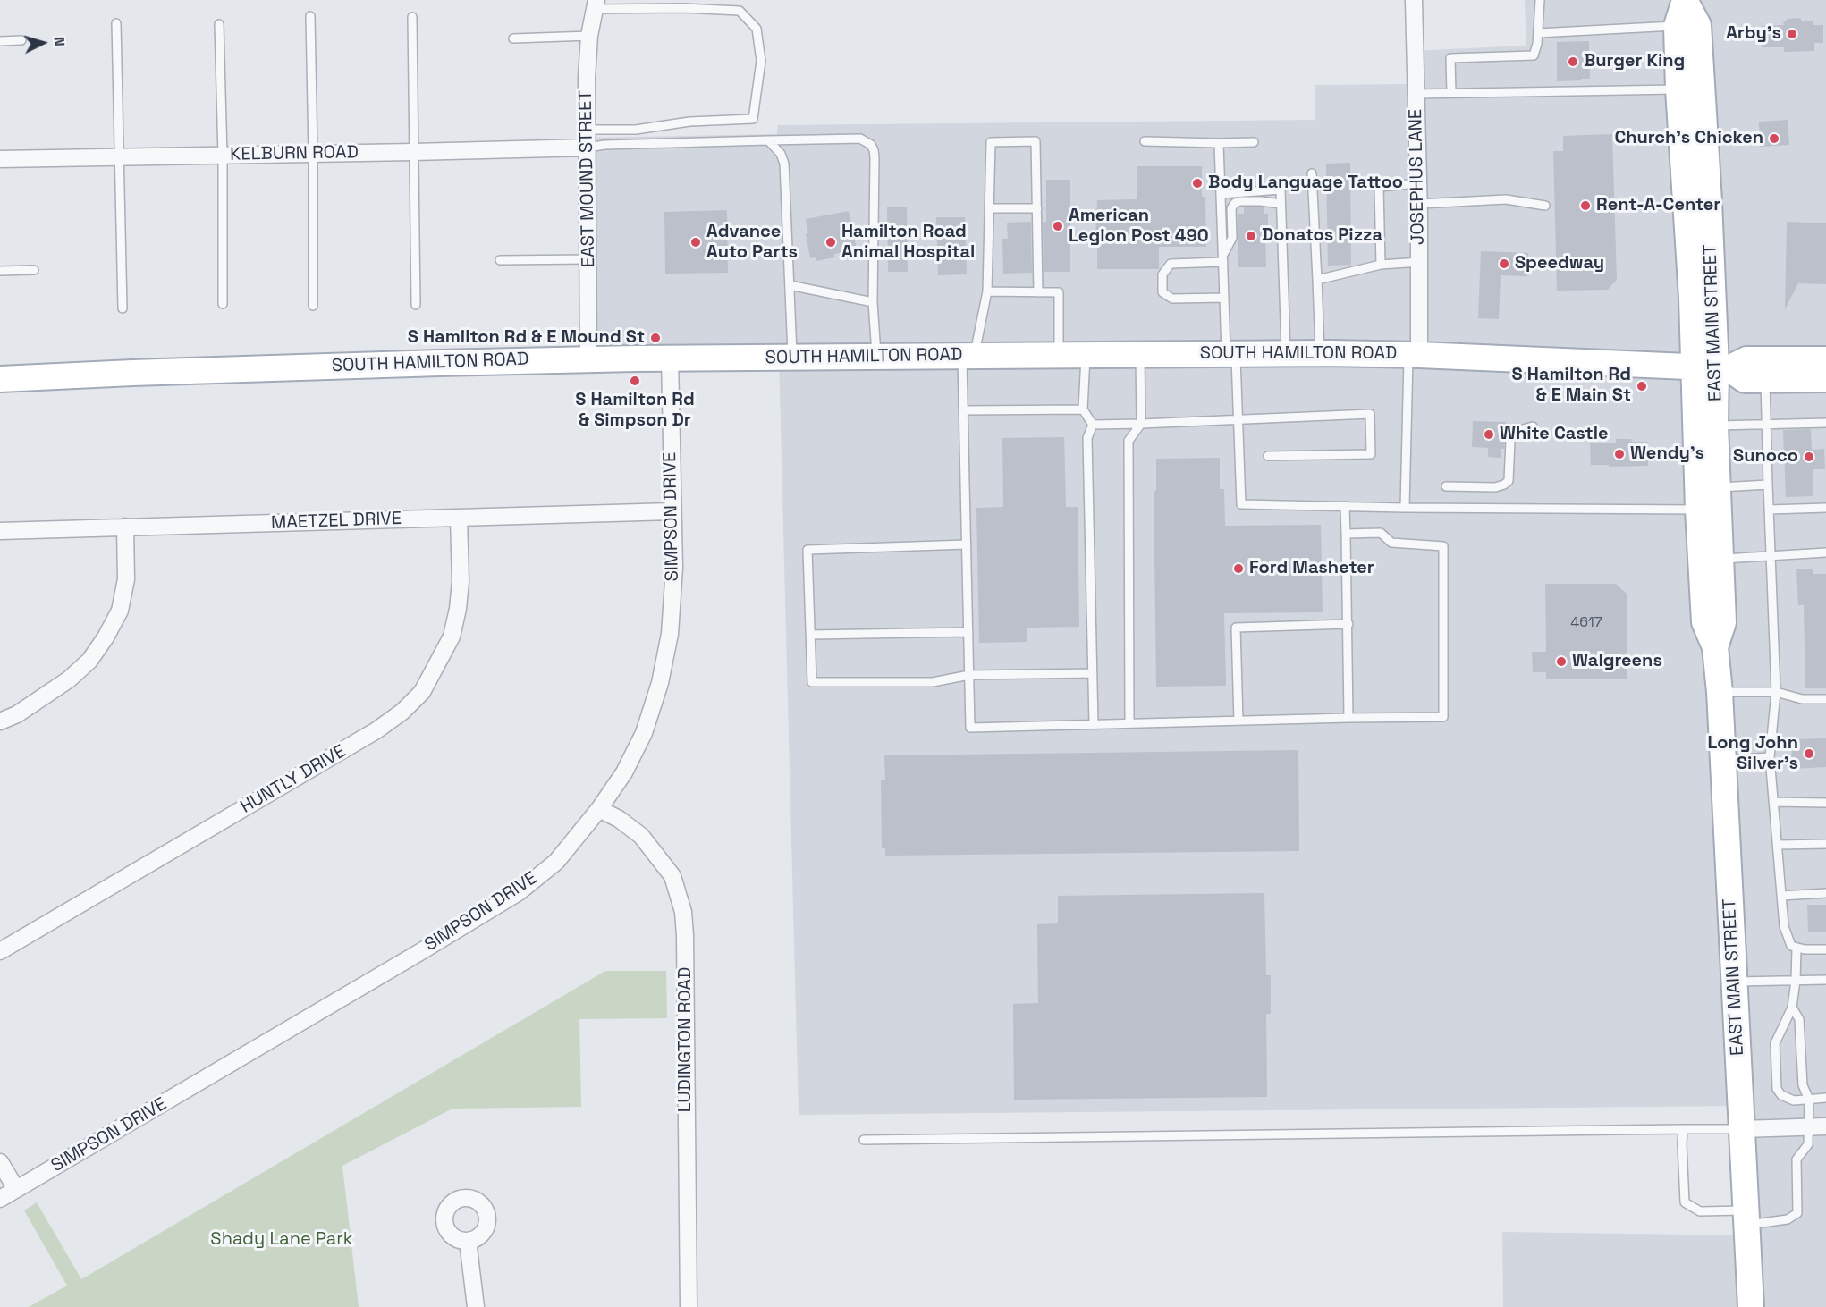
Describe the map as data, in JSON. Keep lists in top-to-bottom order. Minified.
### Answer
{"streets":{"main road":["EAST MAIN STREET","SOUTH HAMILTON ROAD"],"street":["KELBURN ROAD","JOSEPHUS LANE","EAST MOUND STREET","SIMPSON DRIVE","MAETZEL DRIVE","HUNTLY DRIVE","LUDINGTON ROAD"]},"crossings":[["KELBURN ROAD","EAST MOUND STREET"],["JOSEPHUS LANE","SOUTH HAMILTON ROAD"],["EAST MOUND STREET","SOUTH HAMILTON ROAD"],["EAST MAIN STREET","SOUTH HAMILTON ROAD"],["SOUTH HAMILTON ROAD","SIMPSON DRIVE"],["SIMPSON DRIVE","MAETZEL DRIVE"],["SIMPSON DRIVE","LUDINGTON ROAD"],["MAETZEL DRIVE","HUNTLY DRIVE"]],"parks":["Shady Lane Park"],"places":["Arby's","Burger King","Church's Chicken","Body Language Tattoo","Rent-A-Center","American Legion Post 490","Donatos Pizza","Advance Auto Parts","Hamilton Road Animal Hospital","Speedway","S Hamilton Rd & E Mound St","S Hamilton Rd & Simpson Dr","S Hamilton Rd & E Main St","White Castle","Wendy's","Sunoco","Ford Masheter","Walgreens","Long John Silver's"],"house_numbers":["4617"],"north":"right"}
